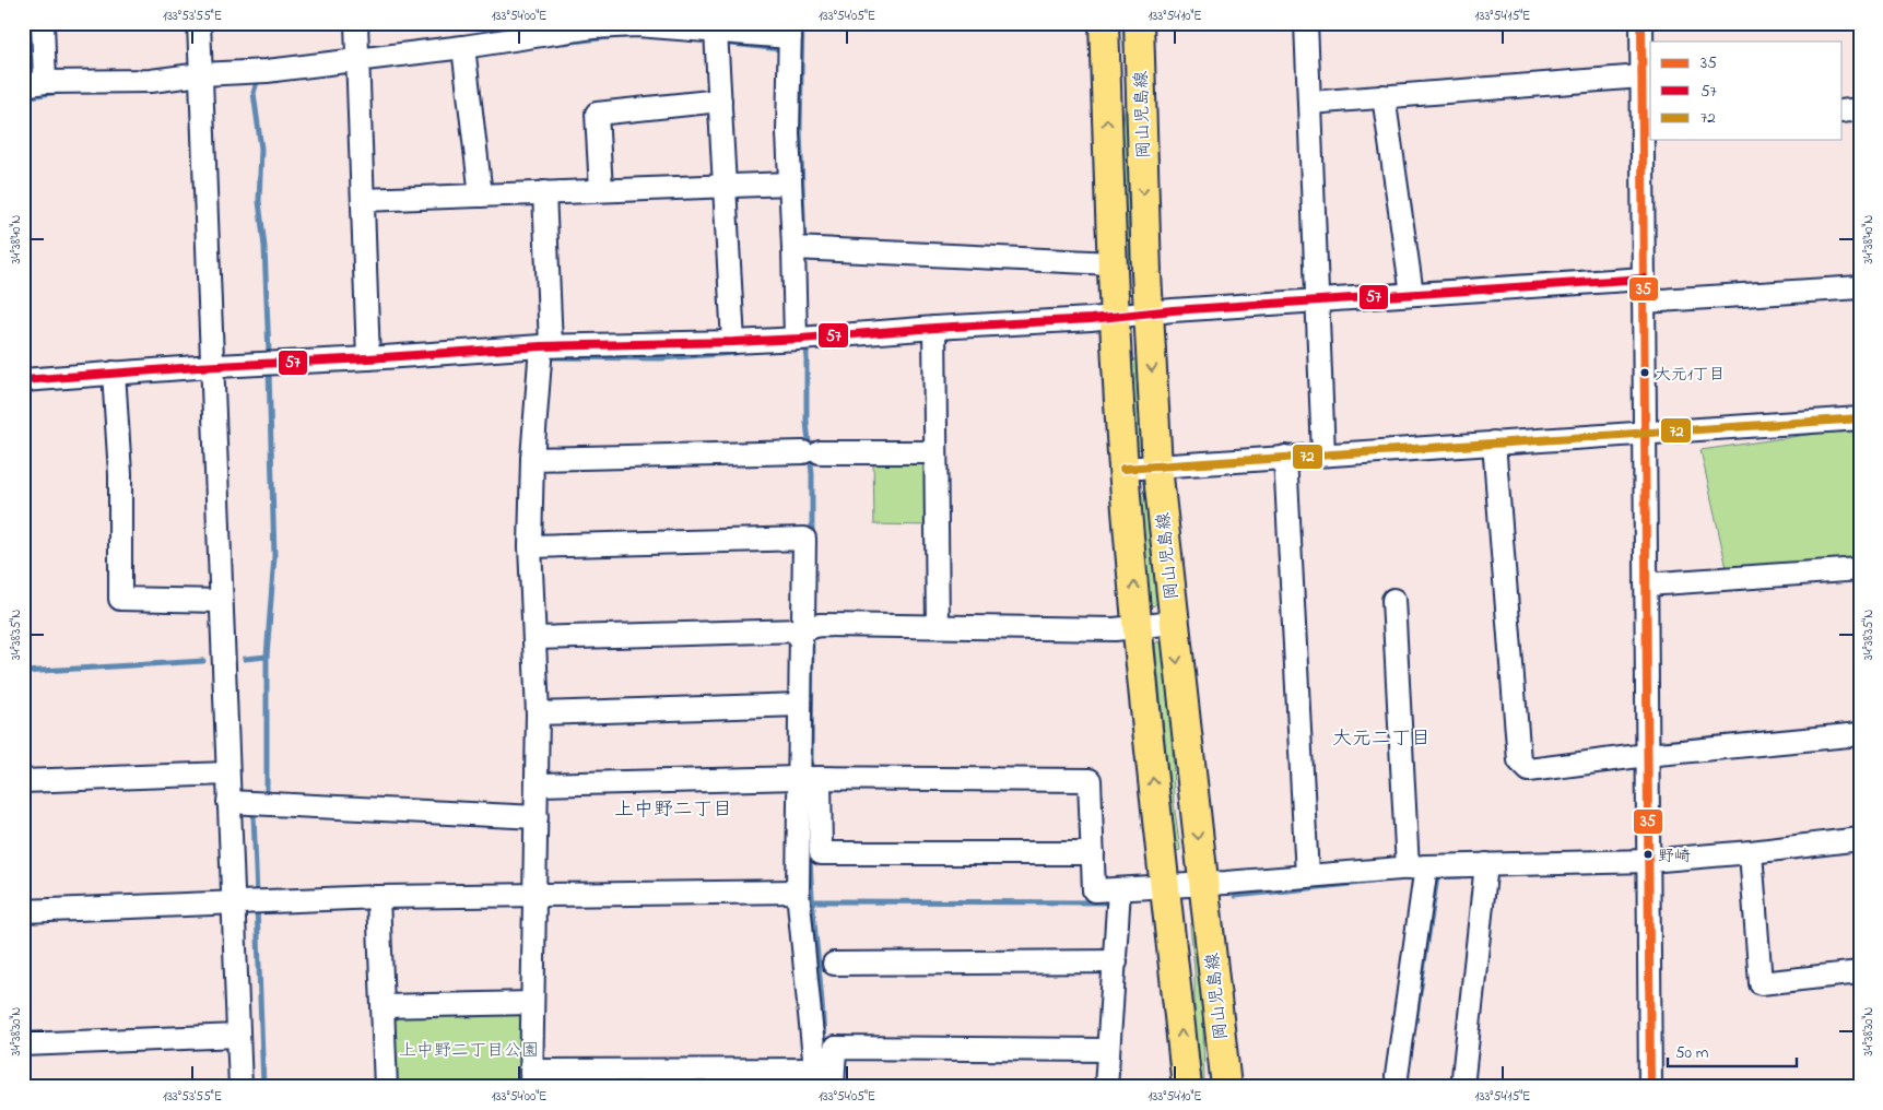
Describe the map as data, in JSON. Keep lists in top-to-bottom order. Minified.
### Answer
{"streets":{"main road":["岡山児島線"]},"districts":["大元二丁目","上中野二丁目"],"parks":["上中野二丁目公園"],"places":["大元1丁目","野崎"],"lines":["transit line 35","transit line 57","transit line 72"],"legend":["35","57","72"],"scale_bar":"50 m","coordinates":["133°53'55\"E","133°54'00\"E","133°54'05\"E","133°54'10\"E","133°54'15\"E","34°38'40\"N","34°38'35\"N","34°38'30\"N"]}
